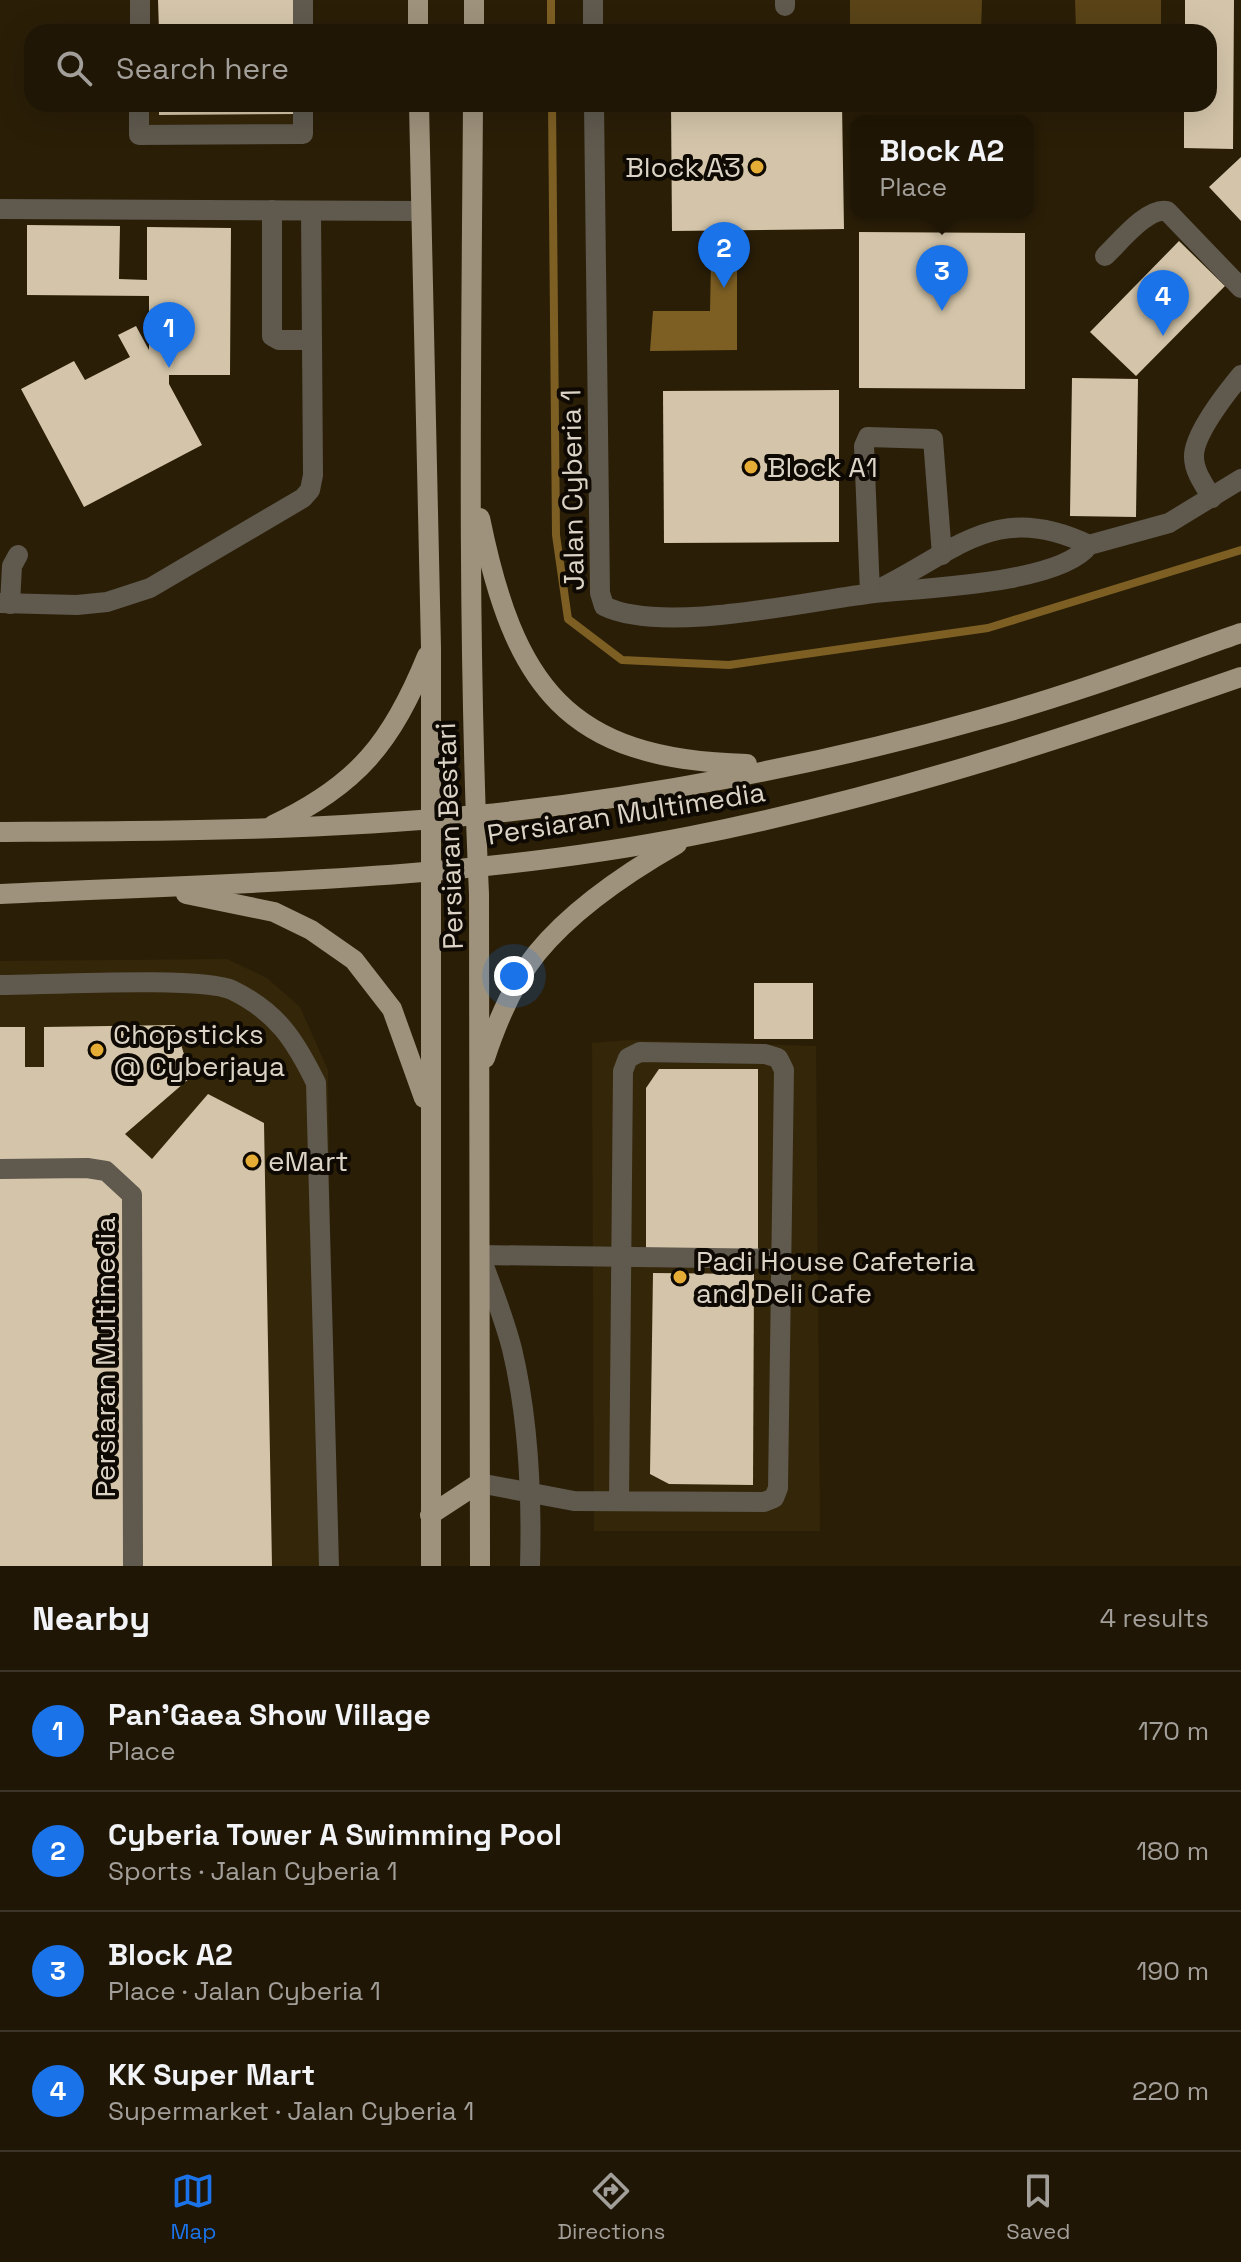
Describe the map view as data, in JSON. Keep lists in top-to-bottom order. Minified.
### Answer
{"streets":{"main road":["Persiaran Multimedia","Persiaran Bestari"],"street":["Jalan Cyberia 1"]},"crossings":[["Persiaran Multimedia","Persiaran Bestari"]],"places":["Block A3","Block A1","Chopsticks @ Cyberjaya","eMart","Padi House Cafeteria and Deli Cafe"],"page":{"search":"Search here","popup":["Block A2","Place"],"pins":["2","3","4","1"],"heading":["Nearby","4 results"],"list":[{"mark":"1","name":"Pan'Gaea Show Village","note":"Place","value":"170 m"},{"mark":"2","name":"Cyberia Tower A Swimming Pool","note":"Sports · Jalan Cyberia 1","value":"180 m"},{"mark":"3","name":"Block A2","note":"Place · Jalan Cyberia 1","value":"190 m"},{"mark":"4","name":"KK Super Mart","note":"Supermarket · Jalan Cyberia 1","value":"220 m"}],"nav":["Map","Directions","Saved"]}}
